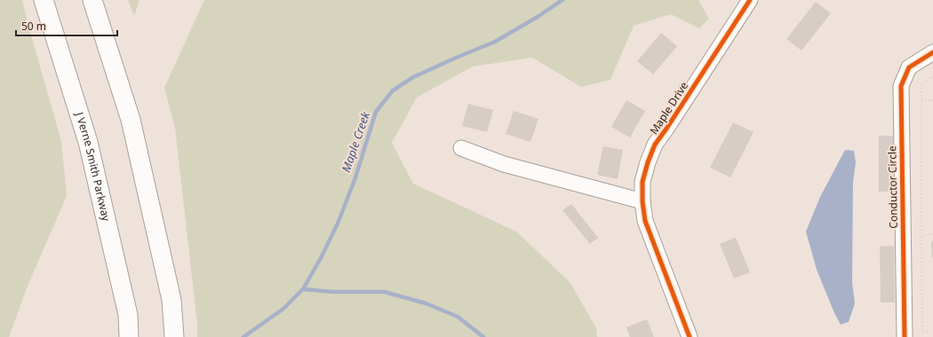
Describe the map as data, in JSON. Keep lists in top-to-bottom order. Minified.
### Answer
{"streets":{"main road":["J Verne Smith Parkway"],"street":["Maple Drive","Conductor Circle"]},"water":["Maple Creek"],"scale_bar":"50 m"}
